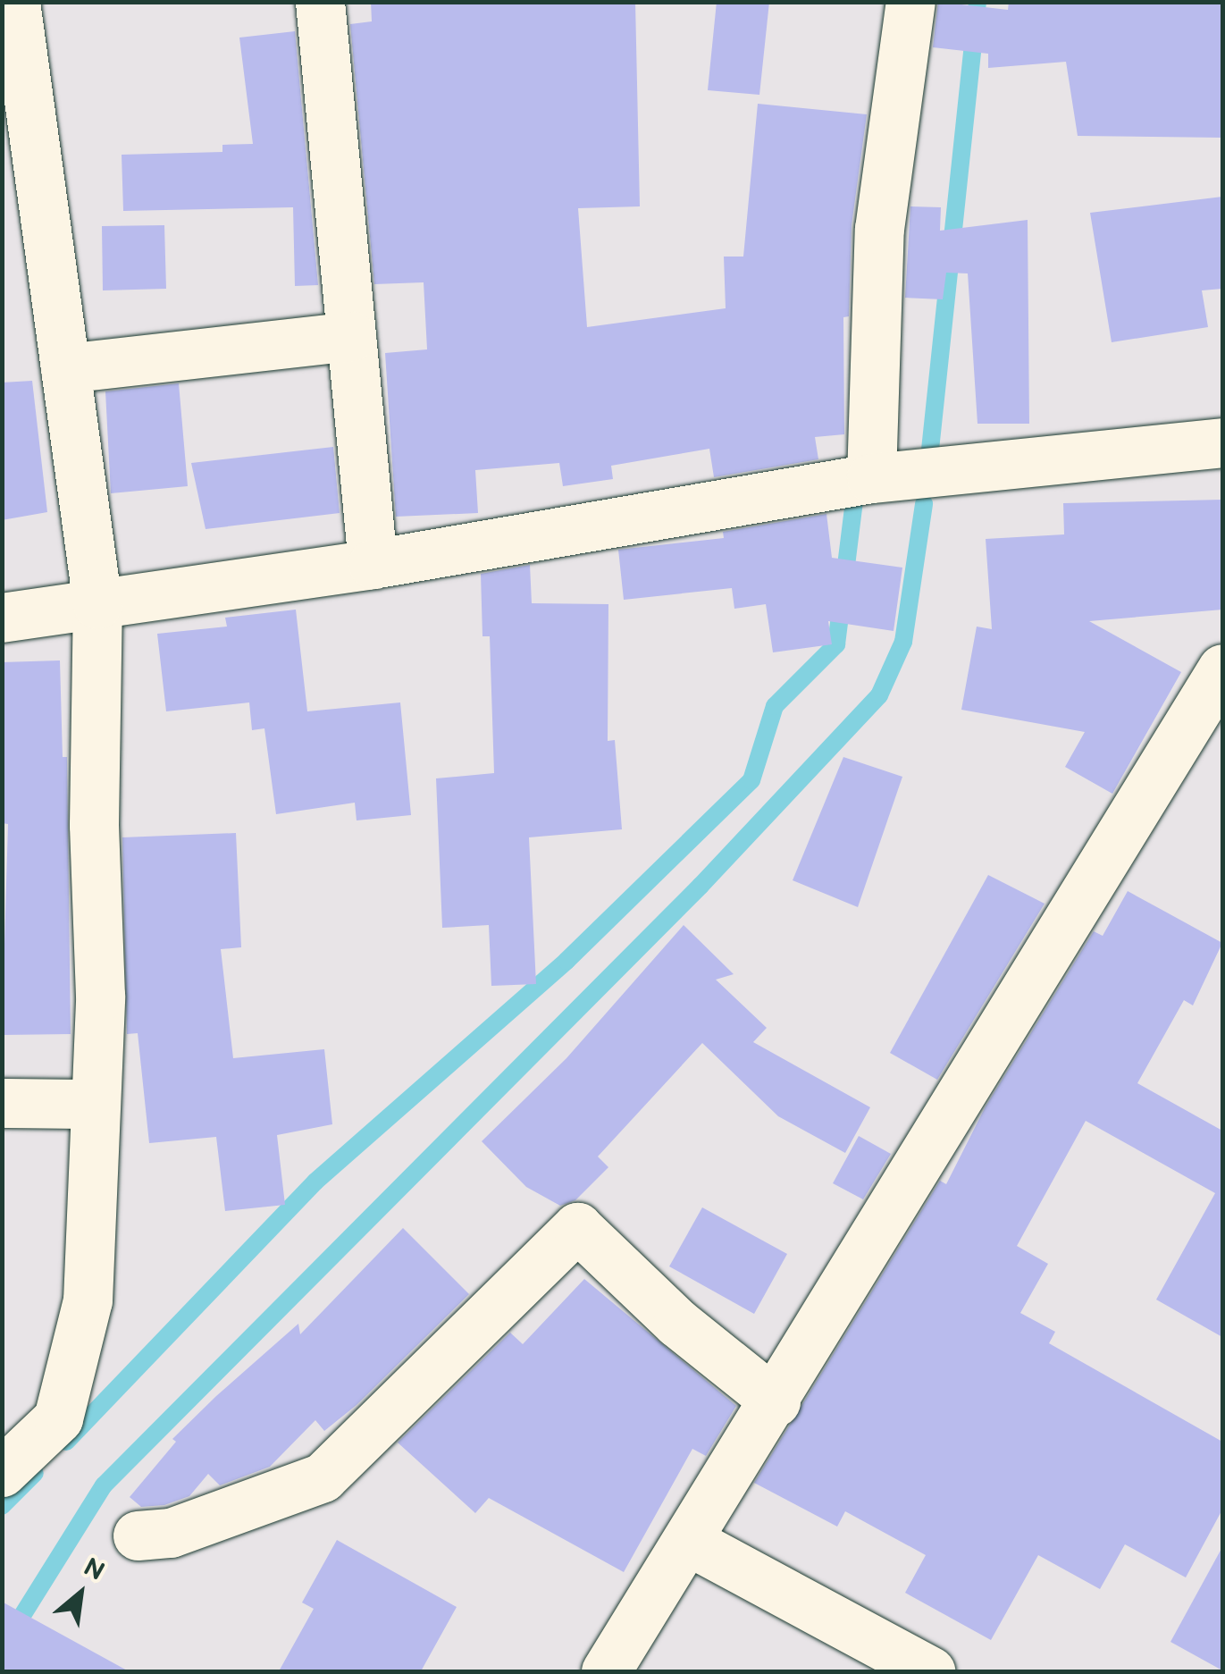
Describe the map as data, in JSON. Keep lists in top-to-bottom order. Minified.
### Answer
{"north":"top right"}
